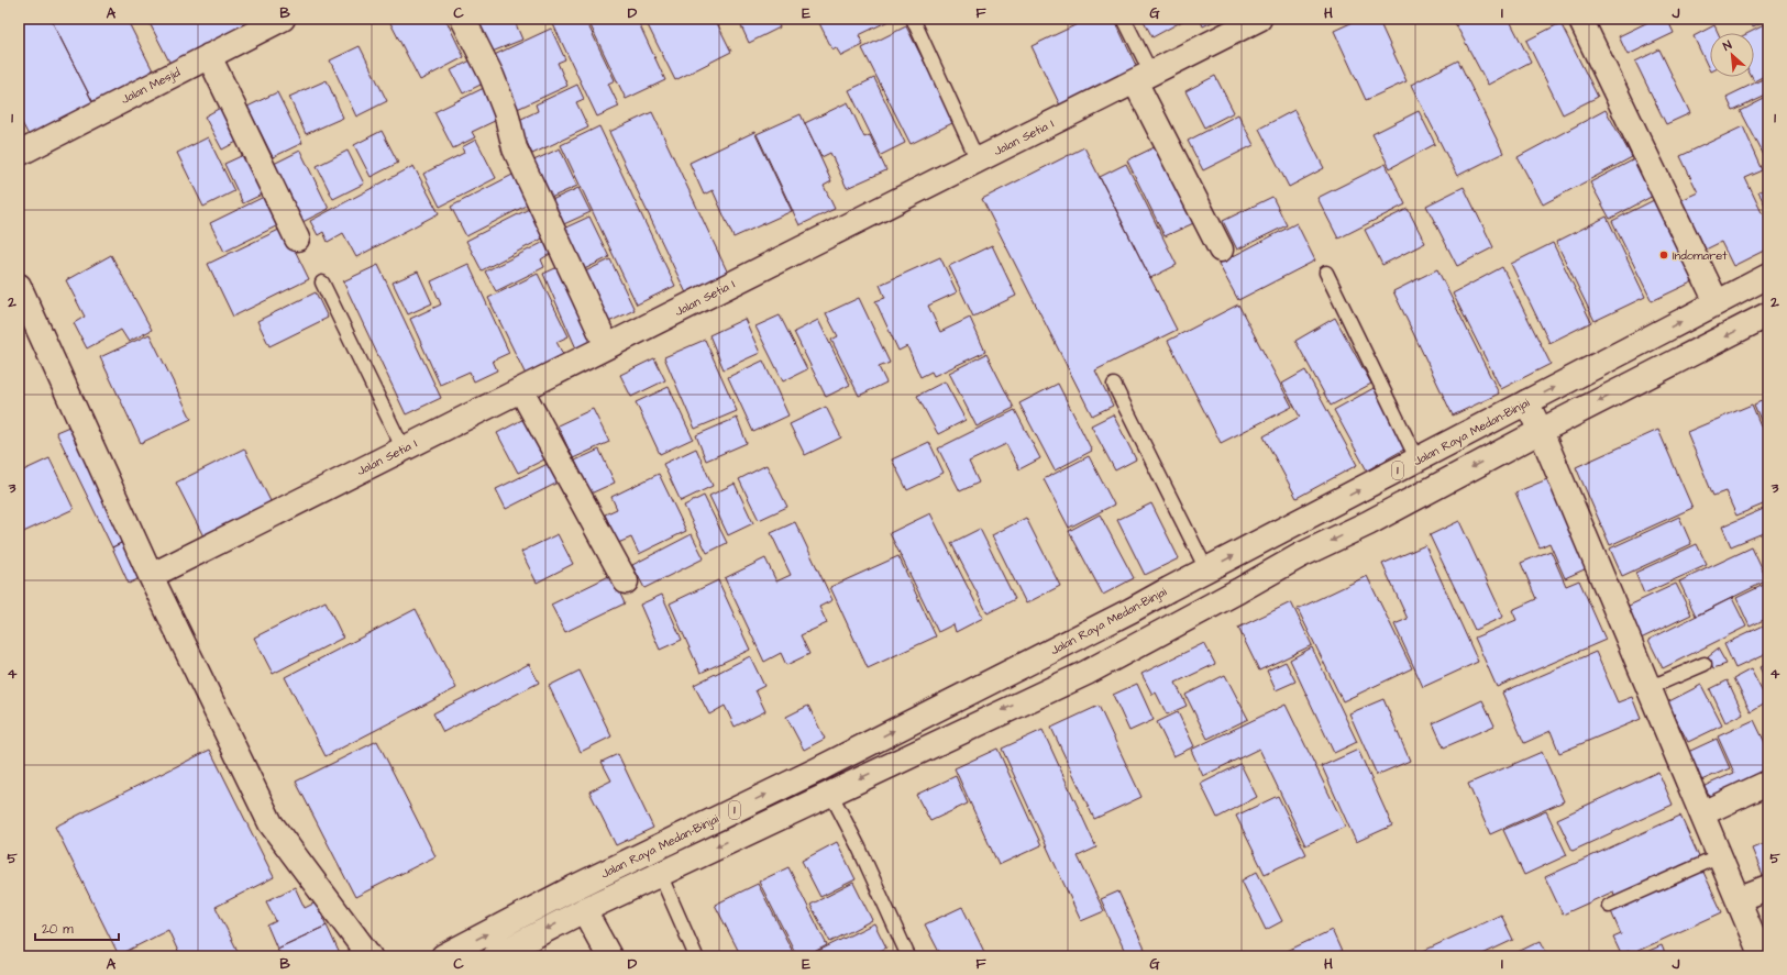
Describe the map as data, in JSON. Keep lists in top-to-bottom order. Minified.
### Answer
{"streets":{"main road":["Jalan Mesjid","Jalan Setia I","Jalan Raya Medan-Binjai","1"]},"places":["Indomaret"],"scale_bar":"20 m","north":"top left","grid":{"columns":["A","B","C","D","E","F","G","H","I","J"],"rows":["1","2","3","4","5"]}}
